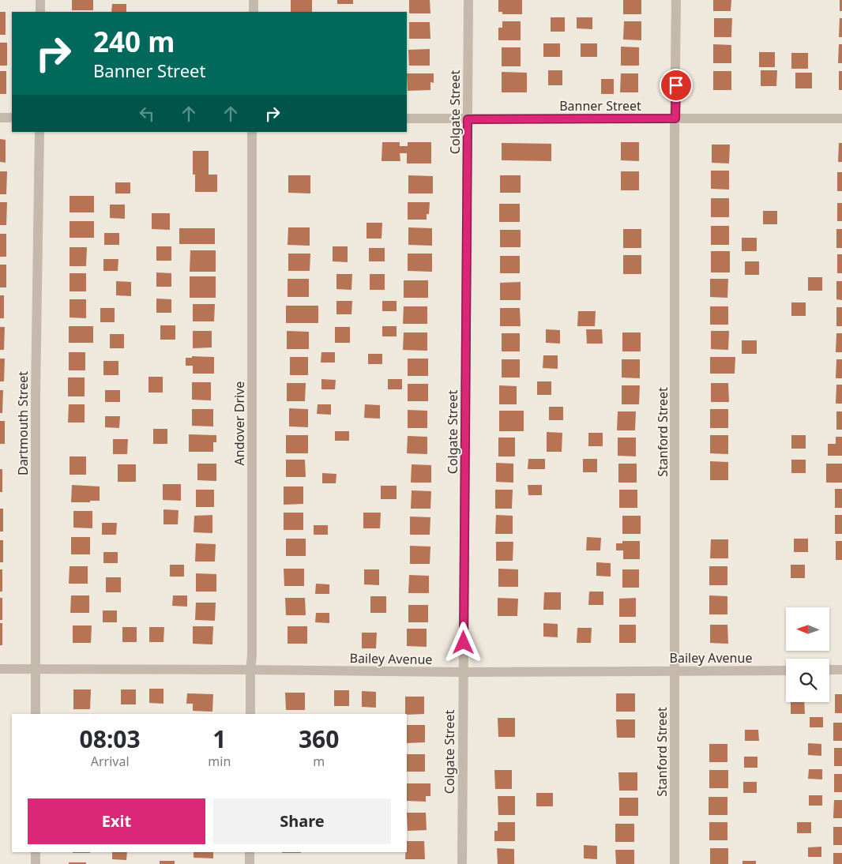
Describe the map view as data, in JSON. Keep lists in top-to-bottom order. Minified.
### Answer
{"streets":{"street":["Banner Street","Colgate Street","Dartmouth Street","Andover Drive","Stanford Street","Bailey Avenue"]},"crossings":[["Banner Street","Colgate Street"],["Banner Street","Stanford Street"],["Colgate Street","Bailey Avenue"],["Dartmouth Street","Bailey Avenue"],["Andover Drive","Bailey Avenue"],["Stanford Street","Bailey Avenue"]],"north":"left","page":{"turn":["240 m","Banner Street"],"eta":["08:03","Arrival","1","min","360","m"],"buttons":["Exit","Share"]}}
